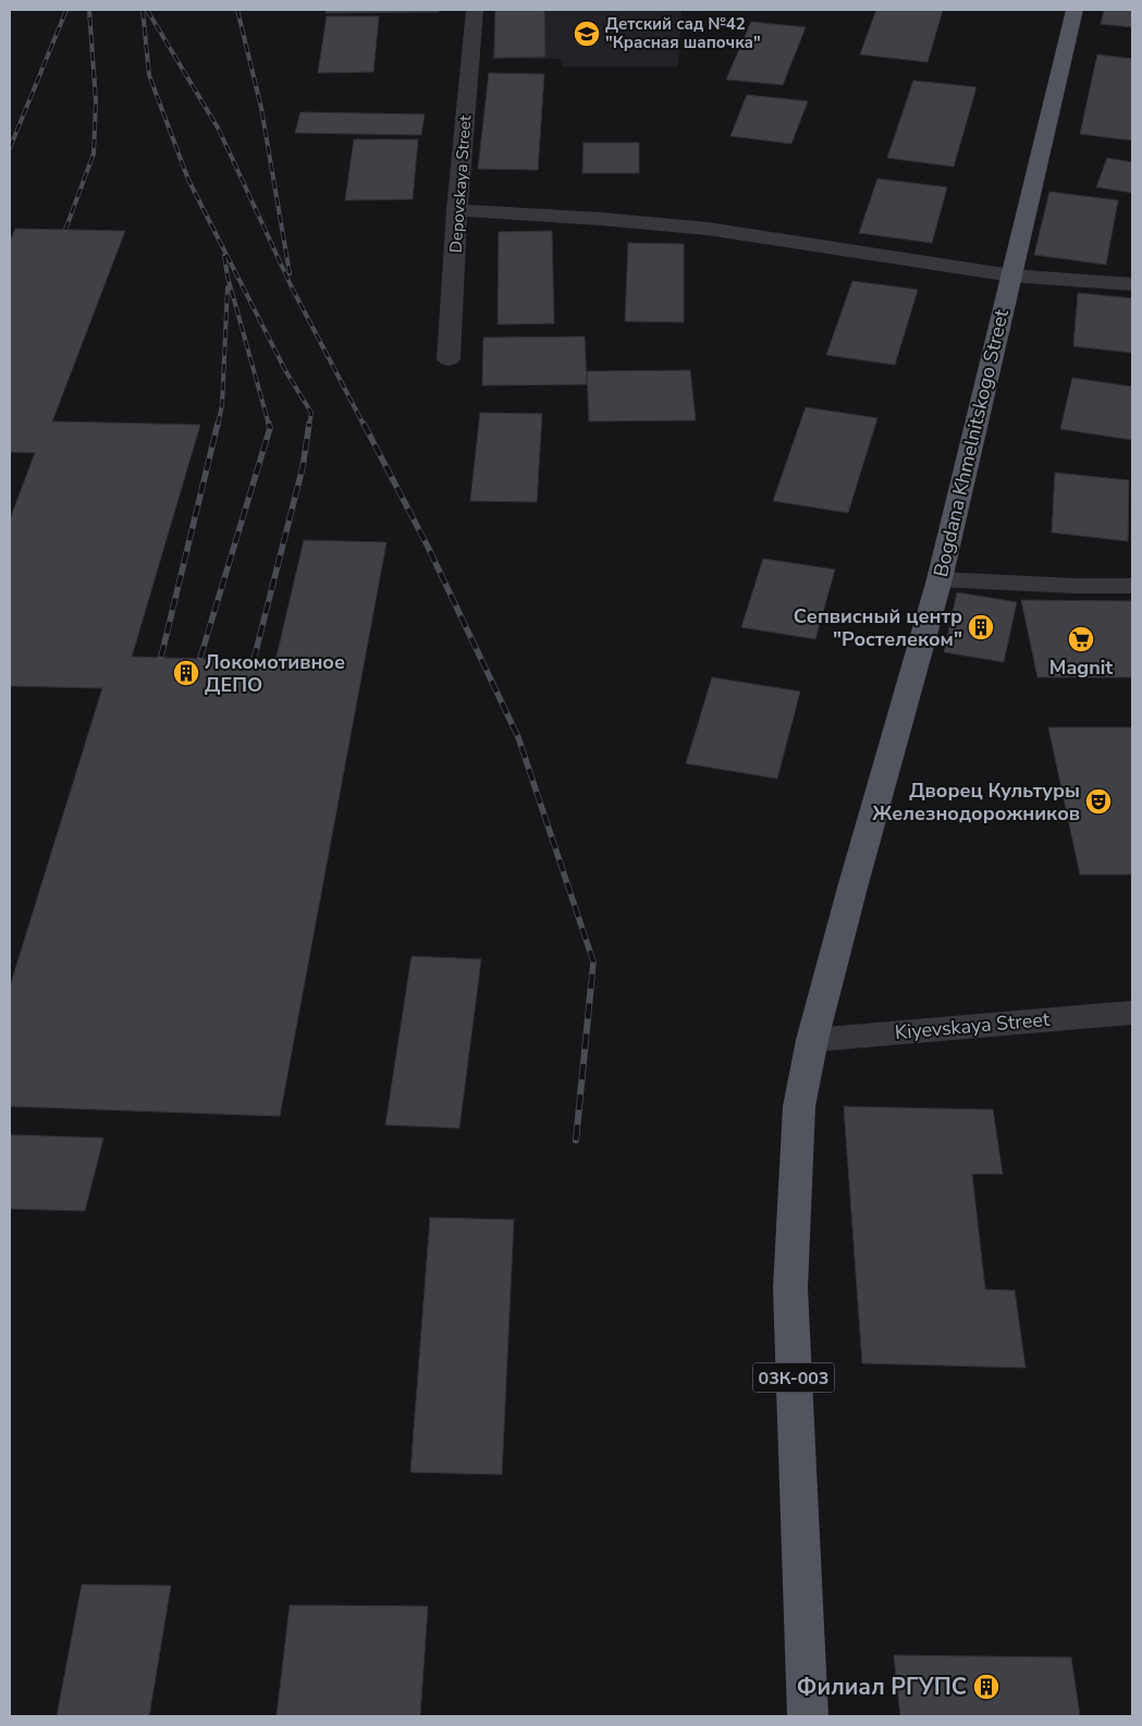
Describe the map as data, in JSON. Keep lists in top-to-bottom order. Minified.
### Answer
{"streets":{"main road":["Bogdana Khmelnitskogo Street","03К-003"],"street":["Depovskaya Street","Kiyevskaya Street"]},"crossings":[["Bogdana Khmelnitskogo Street","Kiyevskaya Street"]],"places":{"school or university":["Детский сад №42 \"Красная шапочка\""],"building":["Сепвисный центр \"Ростелеком\"","Локомотивное ДЕПО","Филиал РГУПС"],"supermarket":["Magnit"],"theatre":["Дворец Культуры Железнодорожников"]}}
